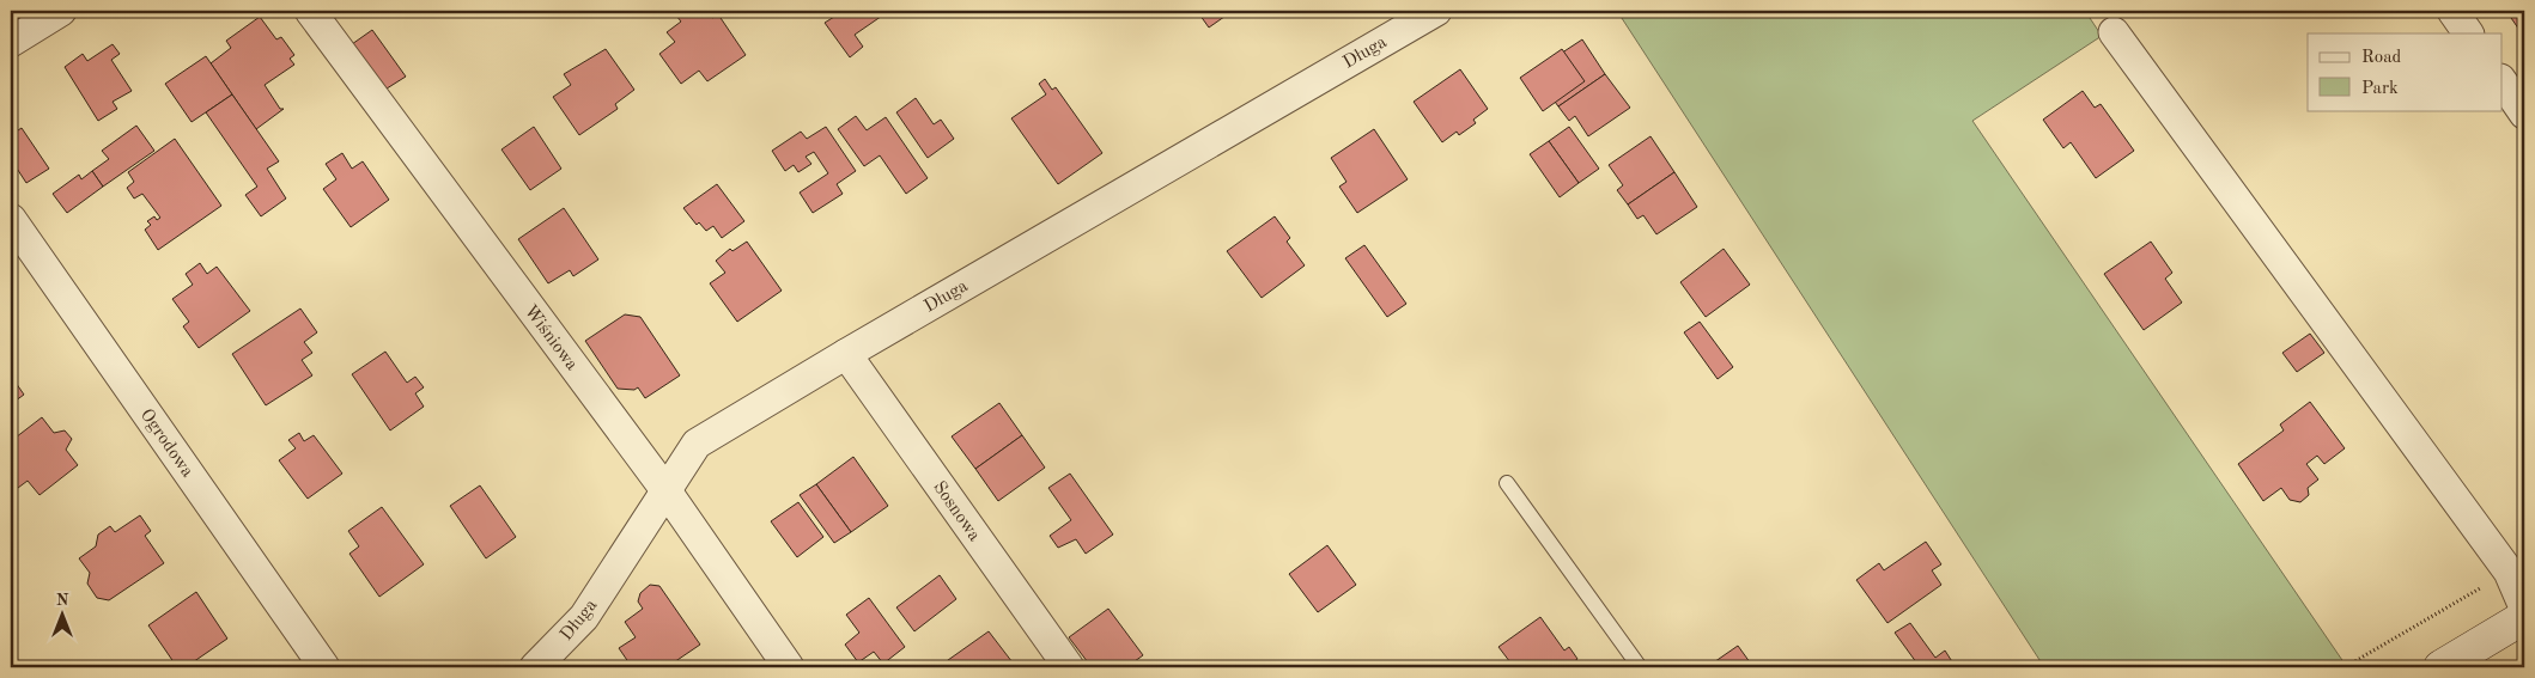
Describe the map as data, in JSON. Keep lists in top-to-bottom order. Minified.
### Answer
{"streets":{"street":["Długa","Wiśniowa","Ogrodowa","Sosnowa"]},"crossings":[["Długa","Wiśniowa"],["Długa","Sosnowa"]],"legend":["Road","Park"],"north":"top"}
